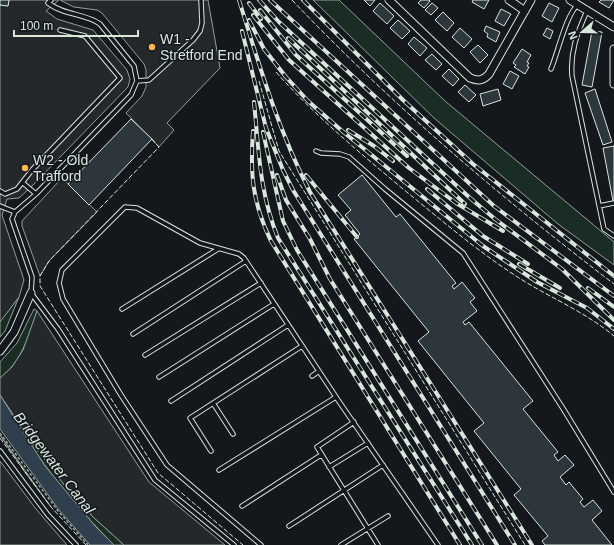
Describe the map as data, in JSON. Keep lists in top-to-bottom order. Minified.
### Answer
{"water":["Bridgewater Canal"],"places":["W1 - Stretford End","W2 - Old Trafford"],"scale_bar":"100 m","north":"left"}
